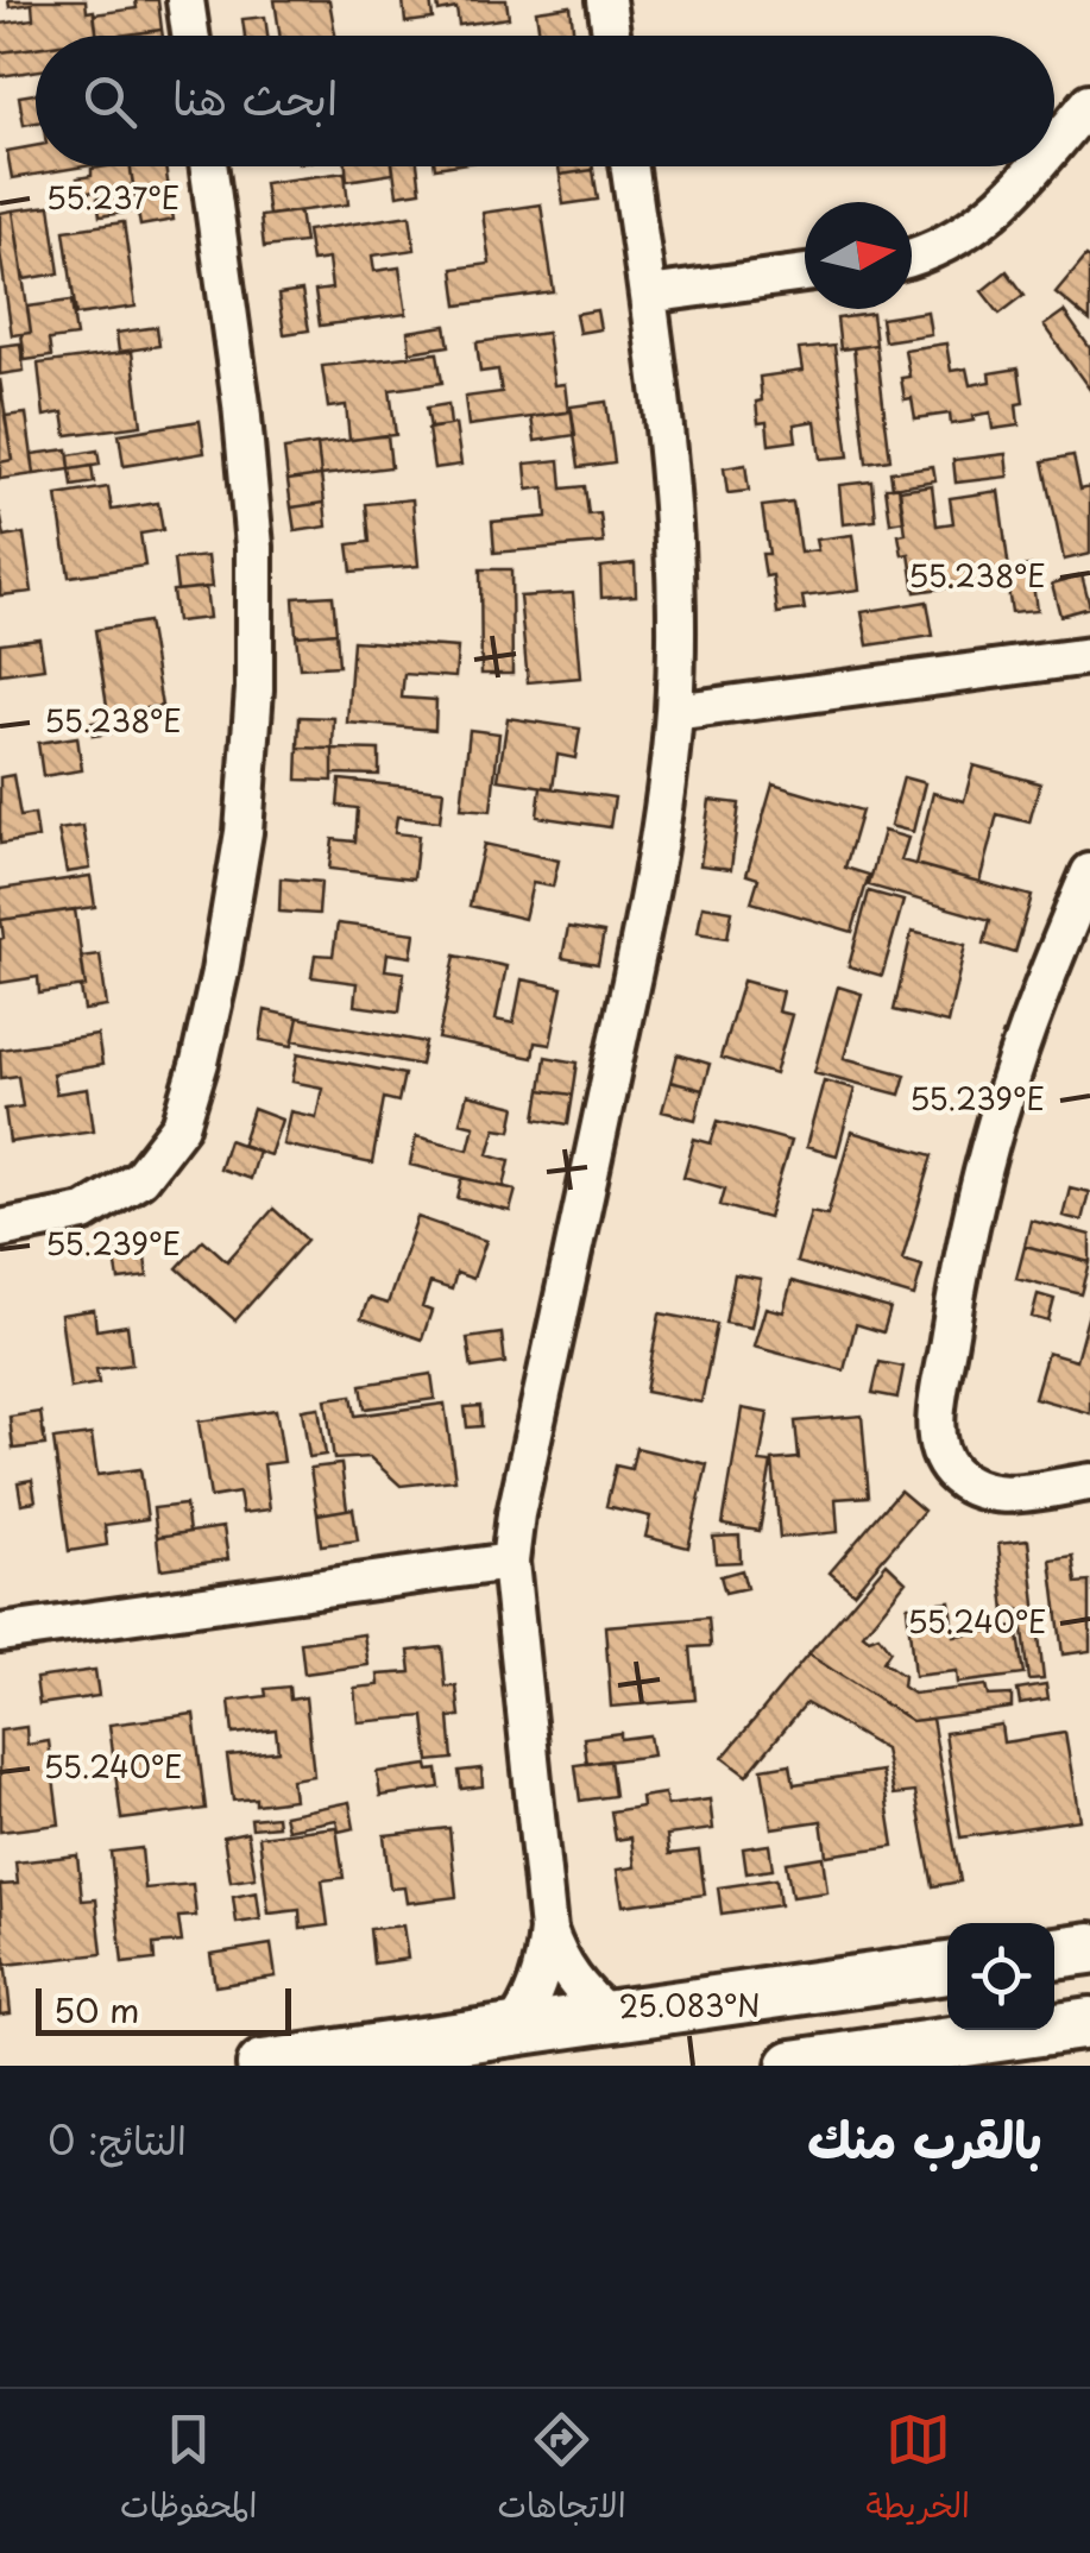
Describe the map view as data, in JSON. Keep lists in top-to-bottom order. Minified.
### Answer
{"scale_bar":"50 m","north":"right","page":{"search":"ابحث هنا","scale":"50 m","heading":["بالقرب منك","النتائج: 0"],"nav":["الخريطة","الاتجاهات","المحفوظات"]},"coordinates":["55.237°E","55.238°E","55.239°E","55.240°E","25.083°N"]}
